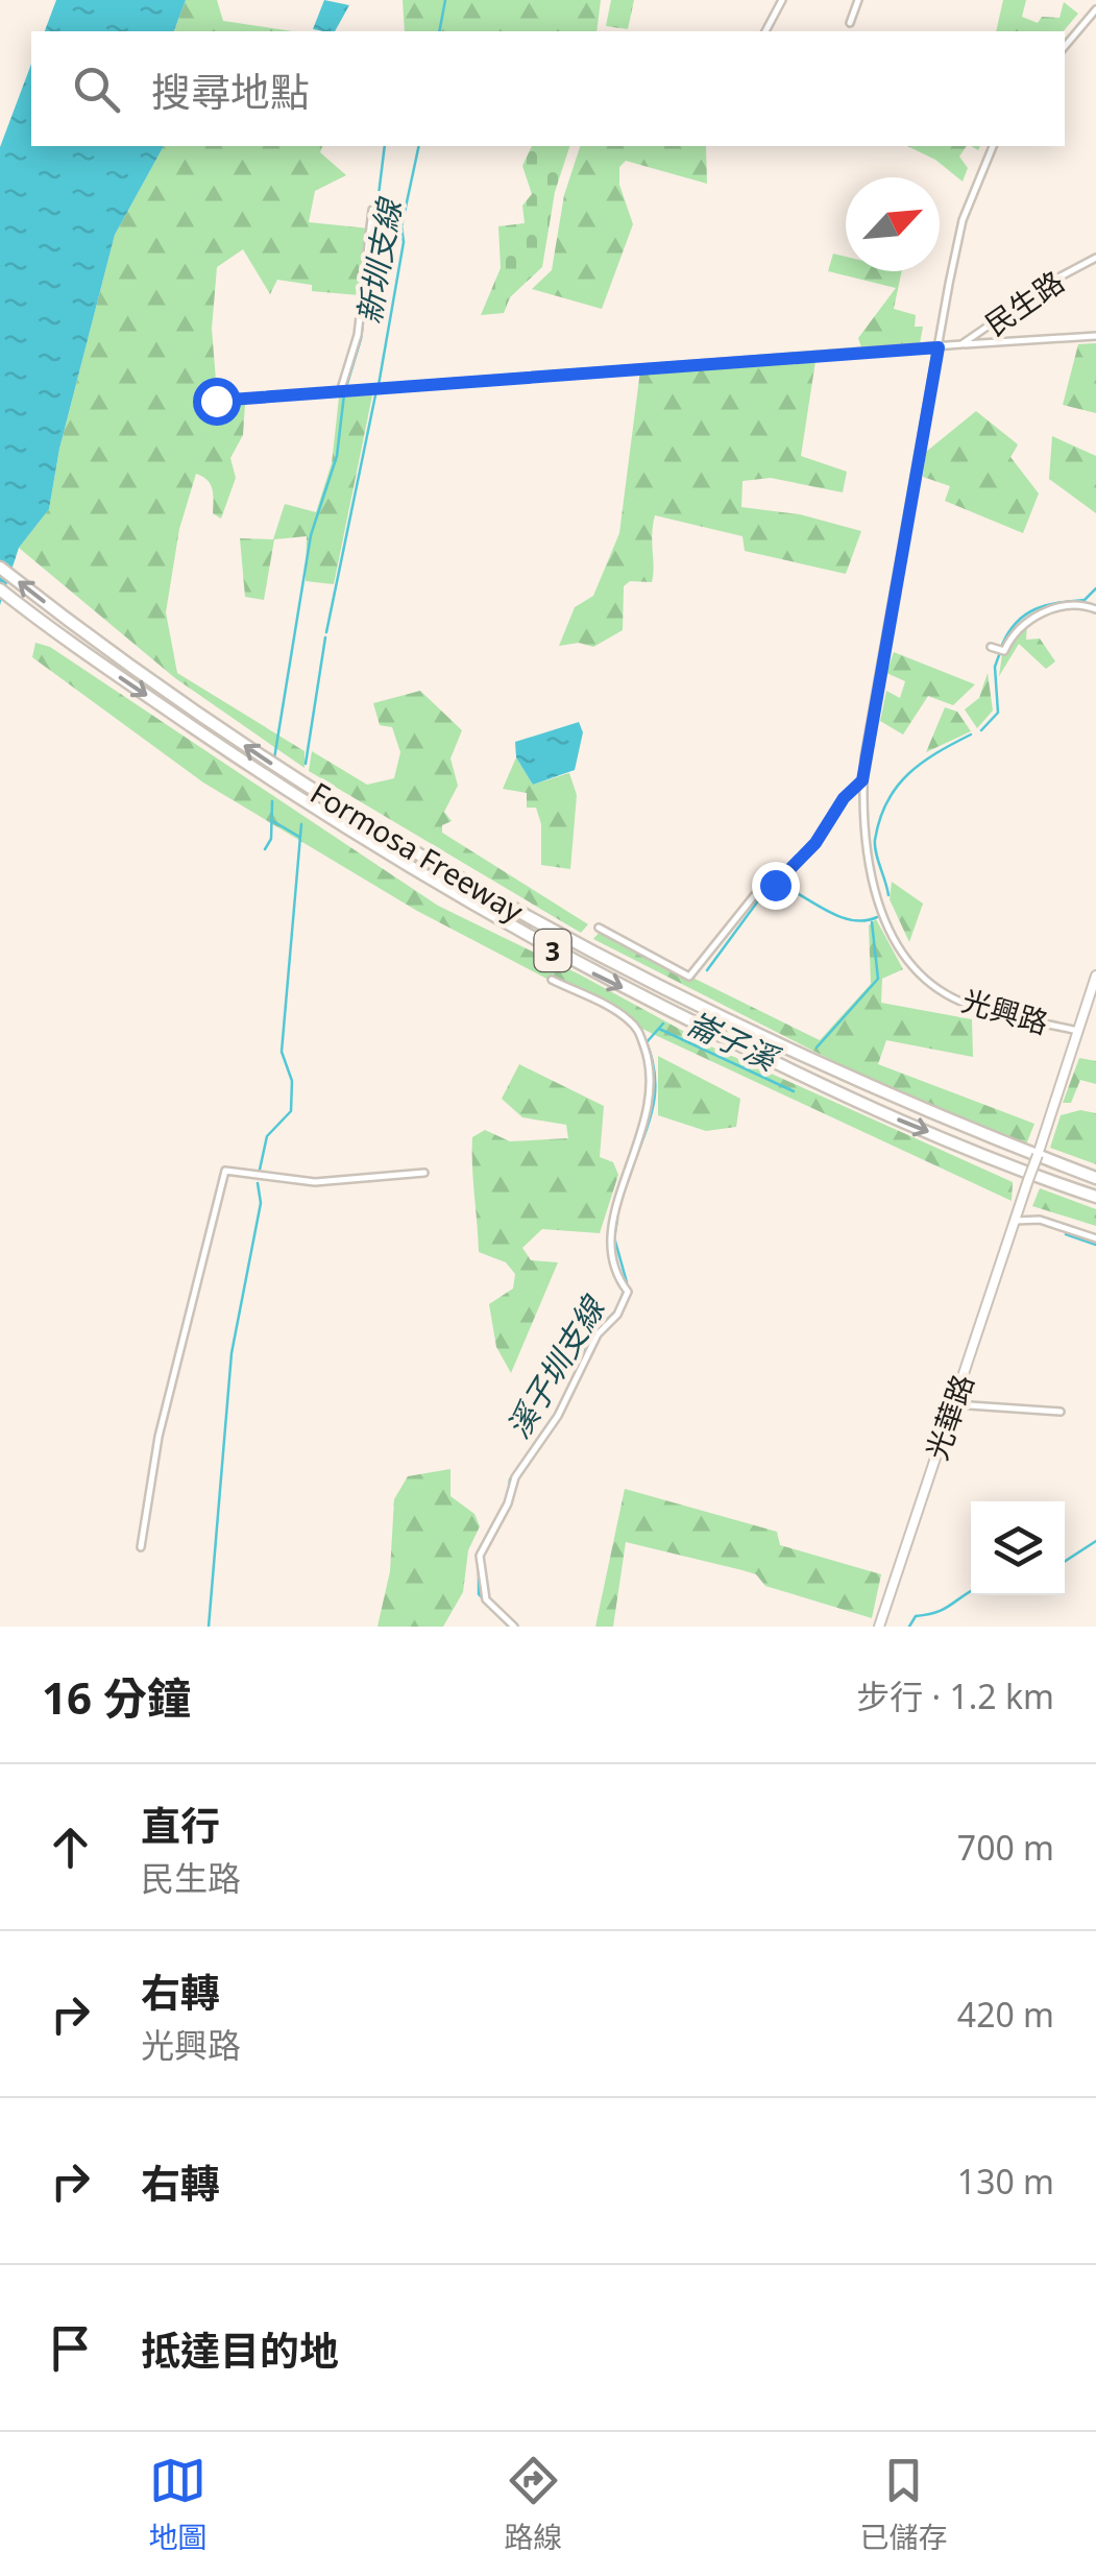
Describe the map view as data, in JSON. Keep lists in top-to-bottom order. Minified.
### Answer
{"streets":{"highway":["Formosa Freeway","3"],"street":["民生路","光興路","光華路"]},"crossings":[["民生路","光興路"],["光興路","光華路"]],"water":["新圳支線","崙子溪","溪子圳支線"],"north":"top right","page":{"search":"搜尋地點","heading":["16 分鐘","步行 · 1.2 km"],"list":[["直行","民生路","700 m"],["右轉","光興路","420 m"],["右轉","130 m"],"抵達目的地"],"nav":["地圖","路線","已儲存"]}}
